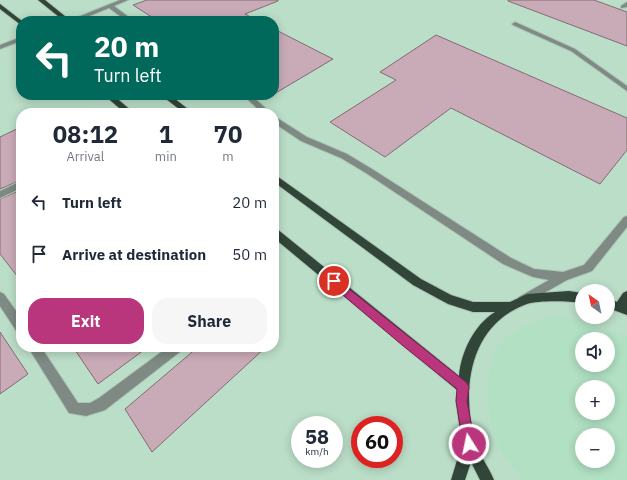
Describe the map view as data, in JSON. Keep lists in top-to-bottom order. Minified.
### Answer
{"north":"top left","page":{"turn":["20 m","Turn left"],"eta":["08:12","Arrival","1","min","70","m"],"list":[{"name":"Turn left","value":"20 m"},{"name":"Arrive at destination","value":"50 m"}],"map_buttons":["+","−"],"buttons":["Exit","Share"],"speed":"58 km/h","limit":"60"}}
